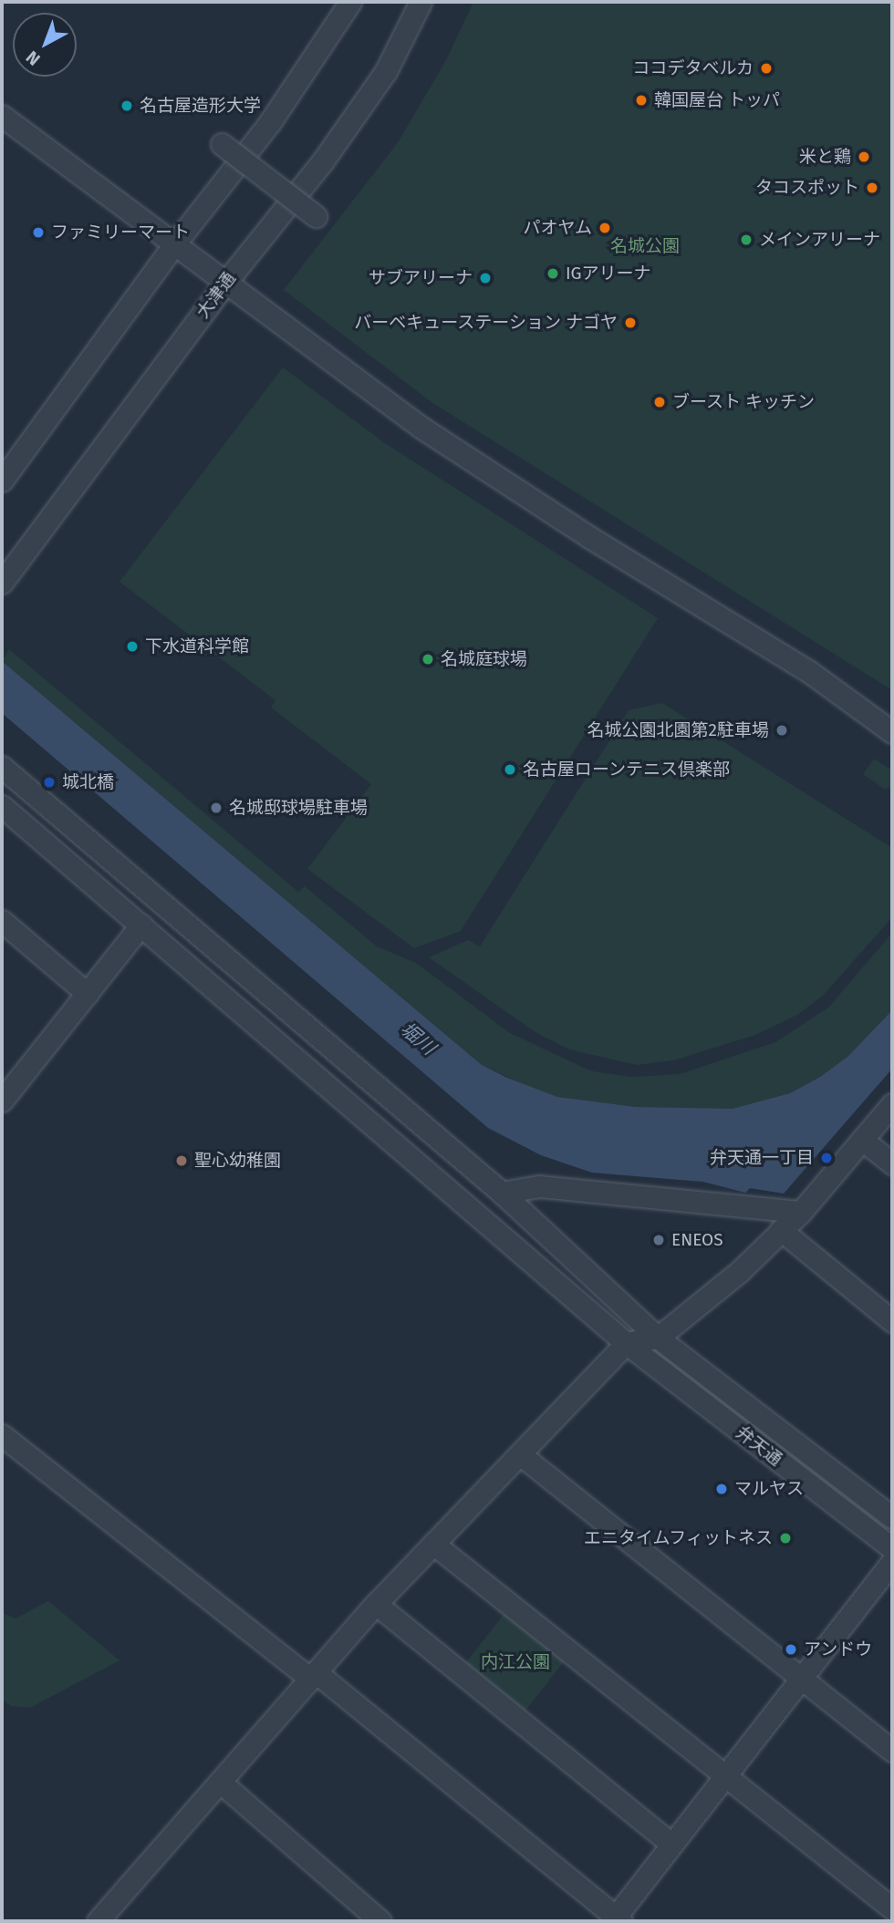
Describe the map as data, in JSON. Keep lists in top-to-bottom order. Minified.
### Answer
{"streets":{"street":["大津通","弁天通"]},"water":["堀川"],"parks":["名城公園","内江公園"],"places":["ココデタベルカ","韓国屋台 トッパ","名古屋造形大学","米と鶏","タコスポット","パオヤム","ファミリーマート","メインアリーナ","IGアリーナ","サブアリーナ","バーベキューステーション ナゴヤ","ブースト キッチン","下水道科学館","名城庭球場","名城公園北園第2駐車場","名古屋ローンテニス倶楽部","城北橋","名城邸球場駐車場","弁天通一丁目","聖心幼稚園","ENEOS","マルヤス","エニタイムフィットネス","アンドウ"],"north":"bottom left"}
